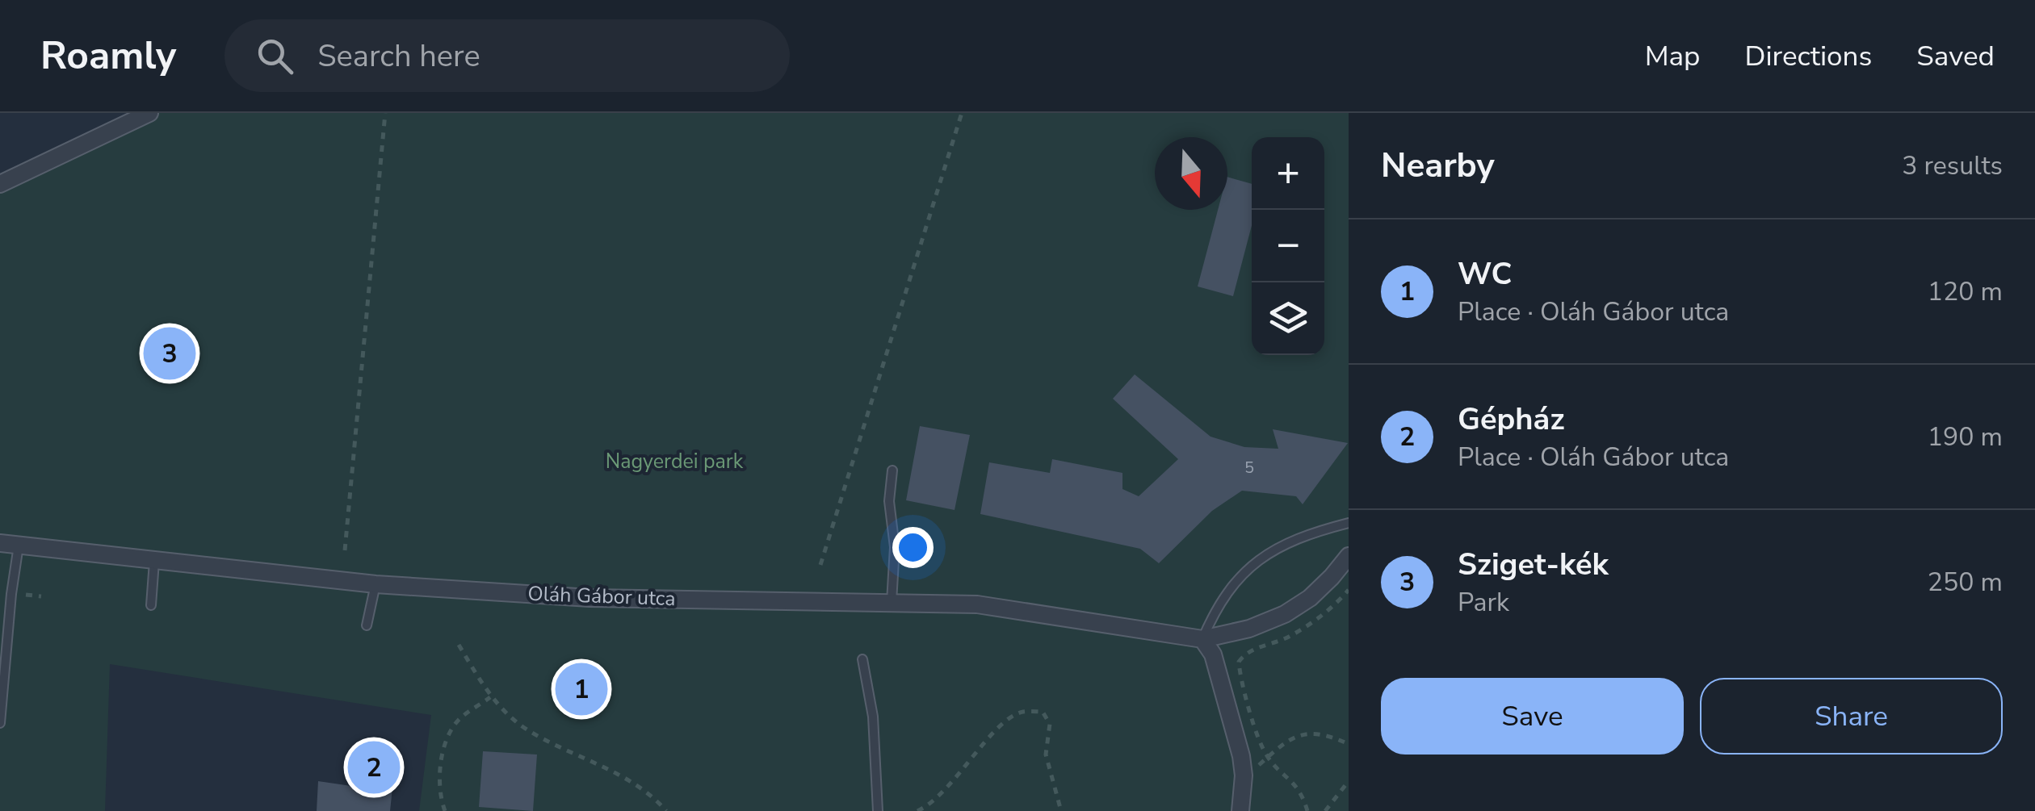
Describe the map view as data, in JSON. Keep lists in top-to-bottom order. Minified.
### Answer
{"streets":{"street":["Oláh Gábor utca"]},"parks":["Nagyerdei park"],"house_numbers":["5"],"north":"bottom","page":{"header":"Roamly","search":"Search here","nav":["Map","Directions","Saved"],"heading":["Nearby","3 results"],"map_buttons":["+","−"],"list":[{"mark":"1","name":"WC","note":"Place · Oláh Gábor utca","value":"120 m"},{"mark":"2","name":"Gépház","note":"Place · Oláh Gábor utca","value":"190 m"},{"mark":"3","name":"Sziget-kék","note":"Park","value":"250 m"}],"pins":["3","1","2"],"buttons":["Save","Share"]}}
